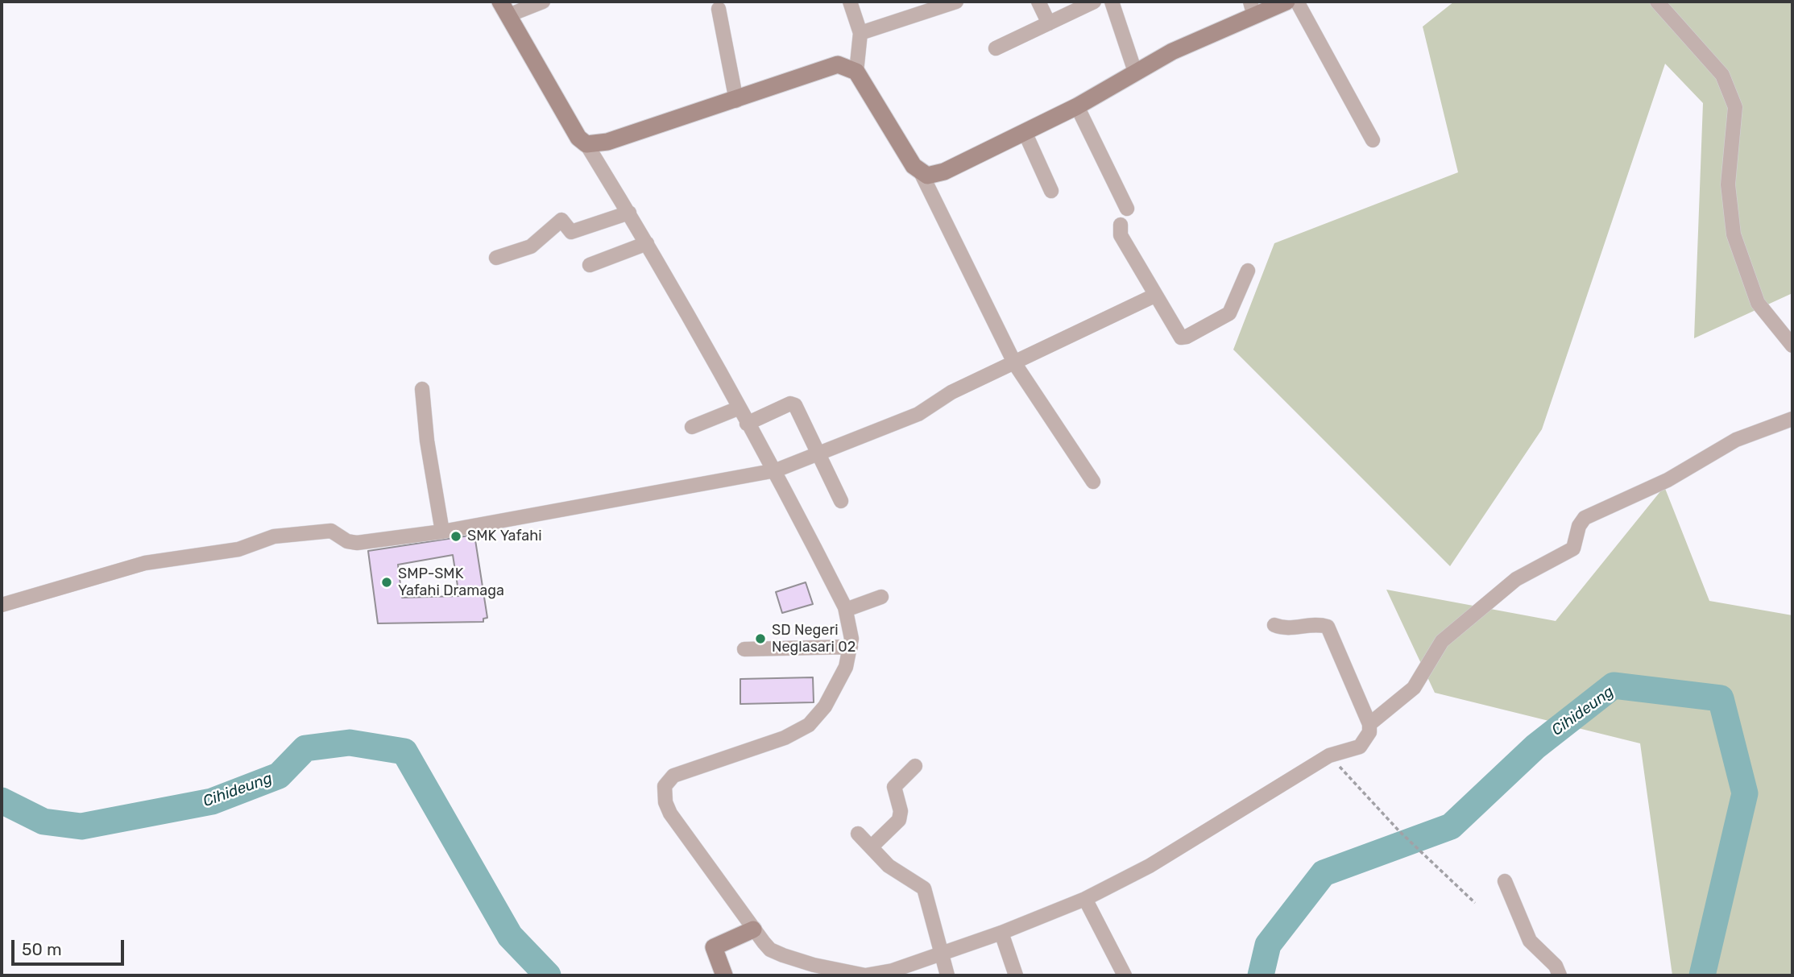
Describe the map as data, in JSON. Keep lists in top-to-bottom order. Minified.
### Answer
{"water":["Cihideung"],"places":["SMK Yafahi","SMP-SMK Yafahi Dramaga","SD Negeri Neglasari 02"],"scale_bar":"50 m"}
